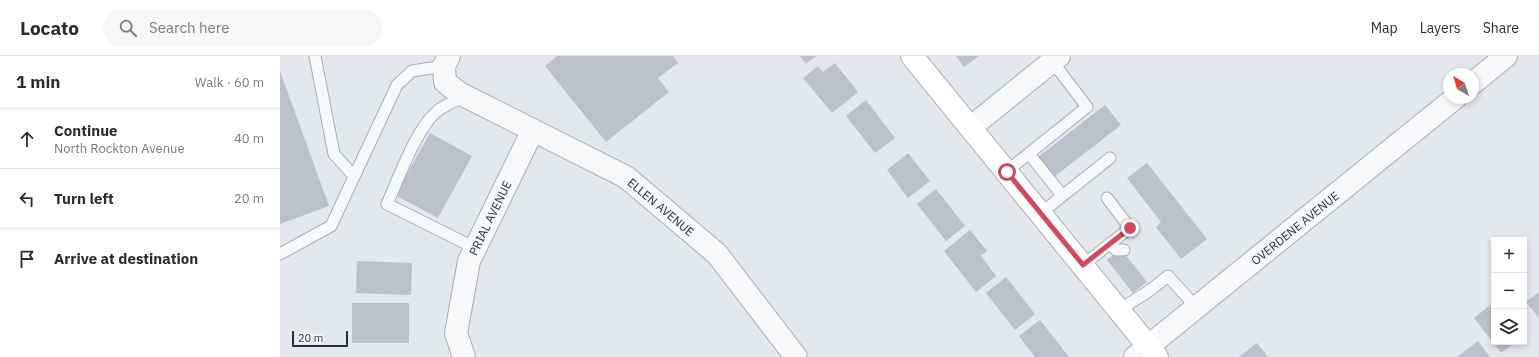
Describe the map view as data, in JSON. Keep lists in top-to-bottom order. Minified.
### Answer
{"streets":{"street":["ELLEN AVENUE","PRIAL AVENUE","OVERDENE AVENUE"]},"crossings":[["ELLEN AVENUE","PRIAL AVENUE"]],"scale_bar":"20 m","north":"top left","page":{"header":"Locato","search":"Search here","nav":["Map","Layers","Share"],"heading":["1 min","Walk · 60 m"],"list":[["Continue","North Rockton Avenue","40 m"],["Turn left","20 m"],"Arrive at destination"],"map_buttons":["+","−"],"scale":"20 m"}}
